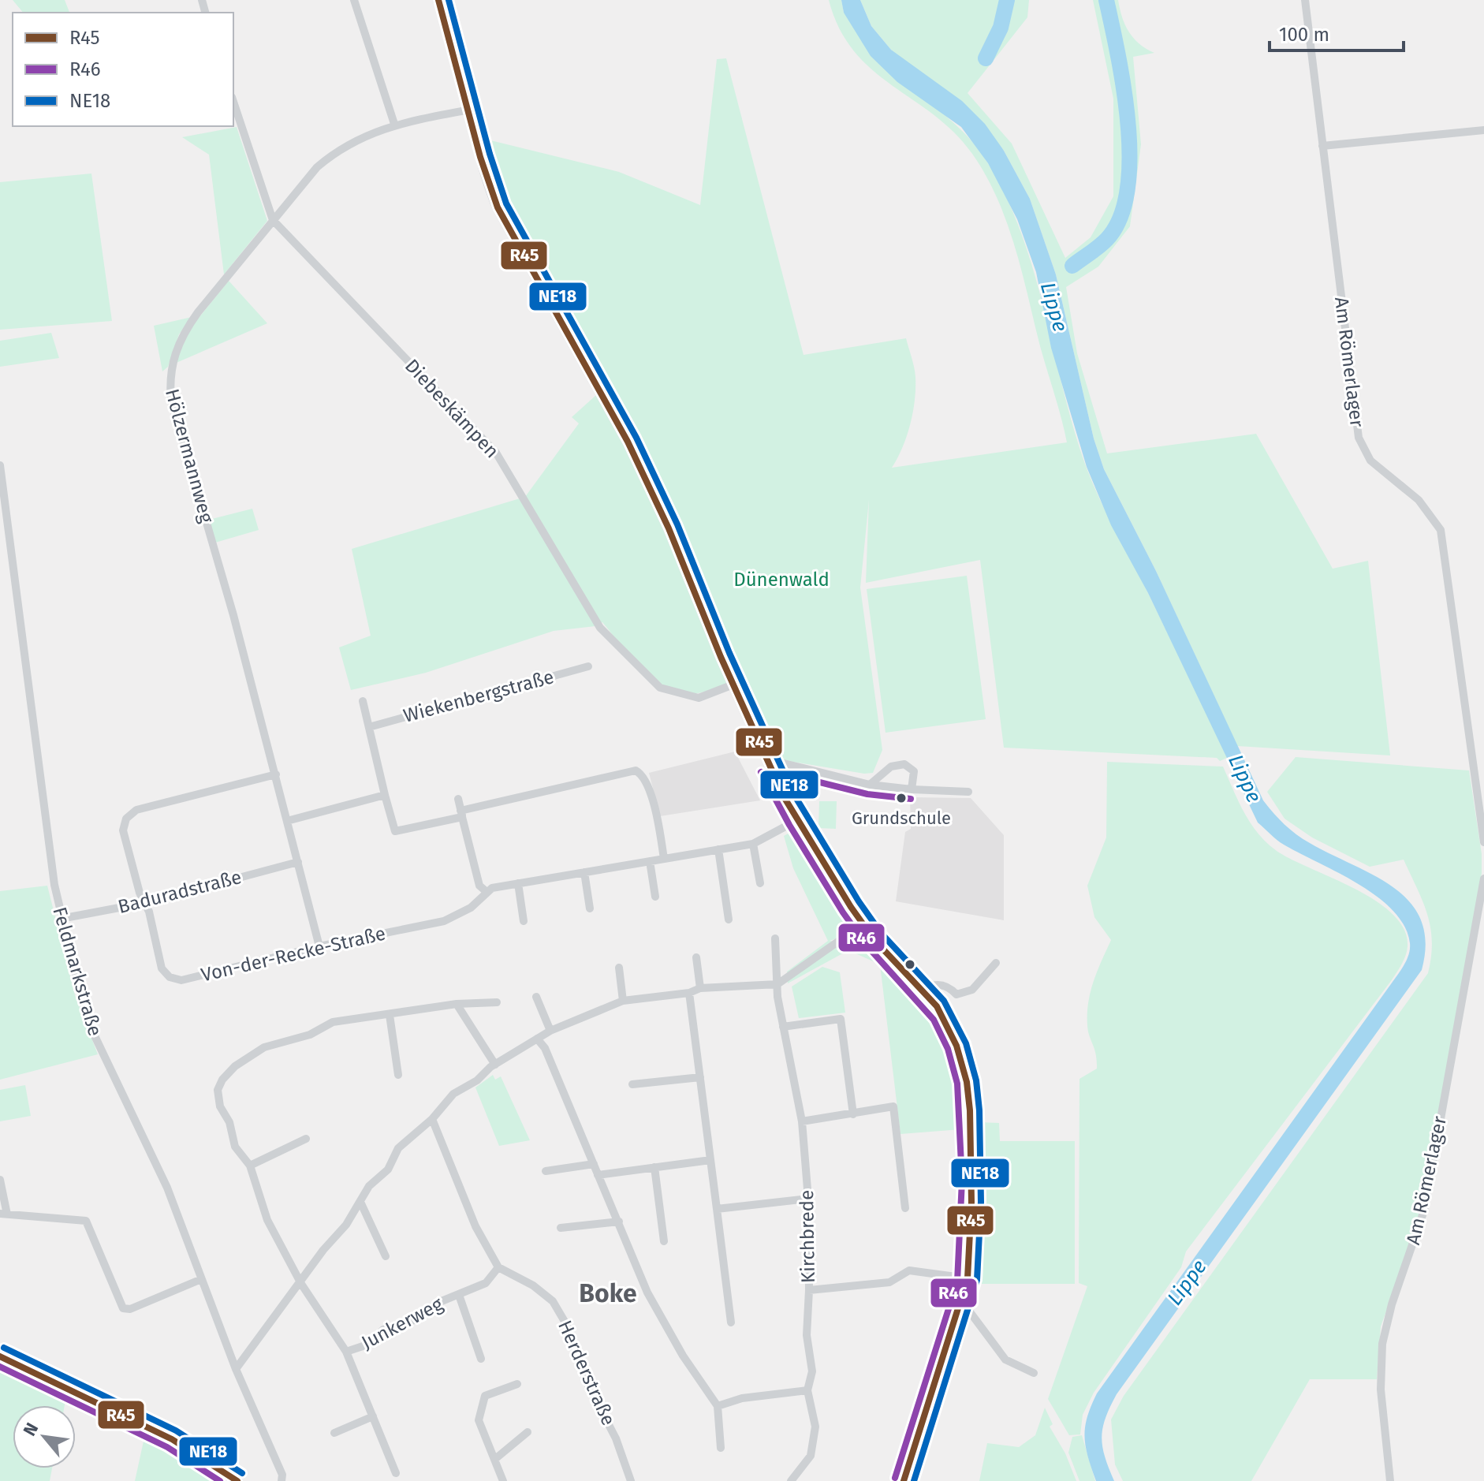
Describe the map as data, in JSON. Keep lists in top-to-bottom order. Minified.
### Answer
{"streets":{"street":["Am Römerlager","Diebeskämpen","Hölzermannweg","Wiekenbergstraße","Baduradstraße","Von-der-Recke-Straße","Feldmarkstraße","Kirchbrede","Junkerweg","Herderstraße"]},"crossings":[["Diebeskämpen","Hölzermannweg"],["Hölzermannweg","Baduradstraße"],["Hölzermannweg","Von-der-Recke-Straße"],["Baduradstraße","Von-der-Recke-Straße"],["Baduradstraße","Feldmarkstraße"],["Junkerweg","Herderstraße"]],"districts":["Boke"],"water":["Lippe"],"parks":["Dünenwald"],"places":["Grundschule"],"lines":["transit line R45","transit line NE18","transit line R46"],"legend":["R45","R46","NE18"],"scale_bar":"100 m","north":"top left"}
